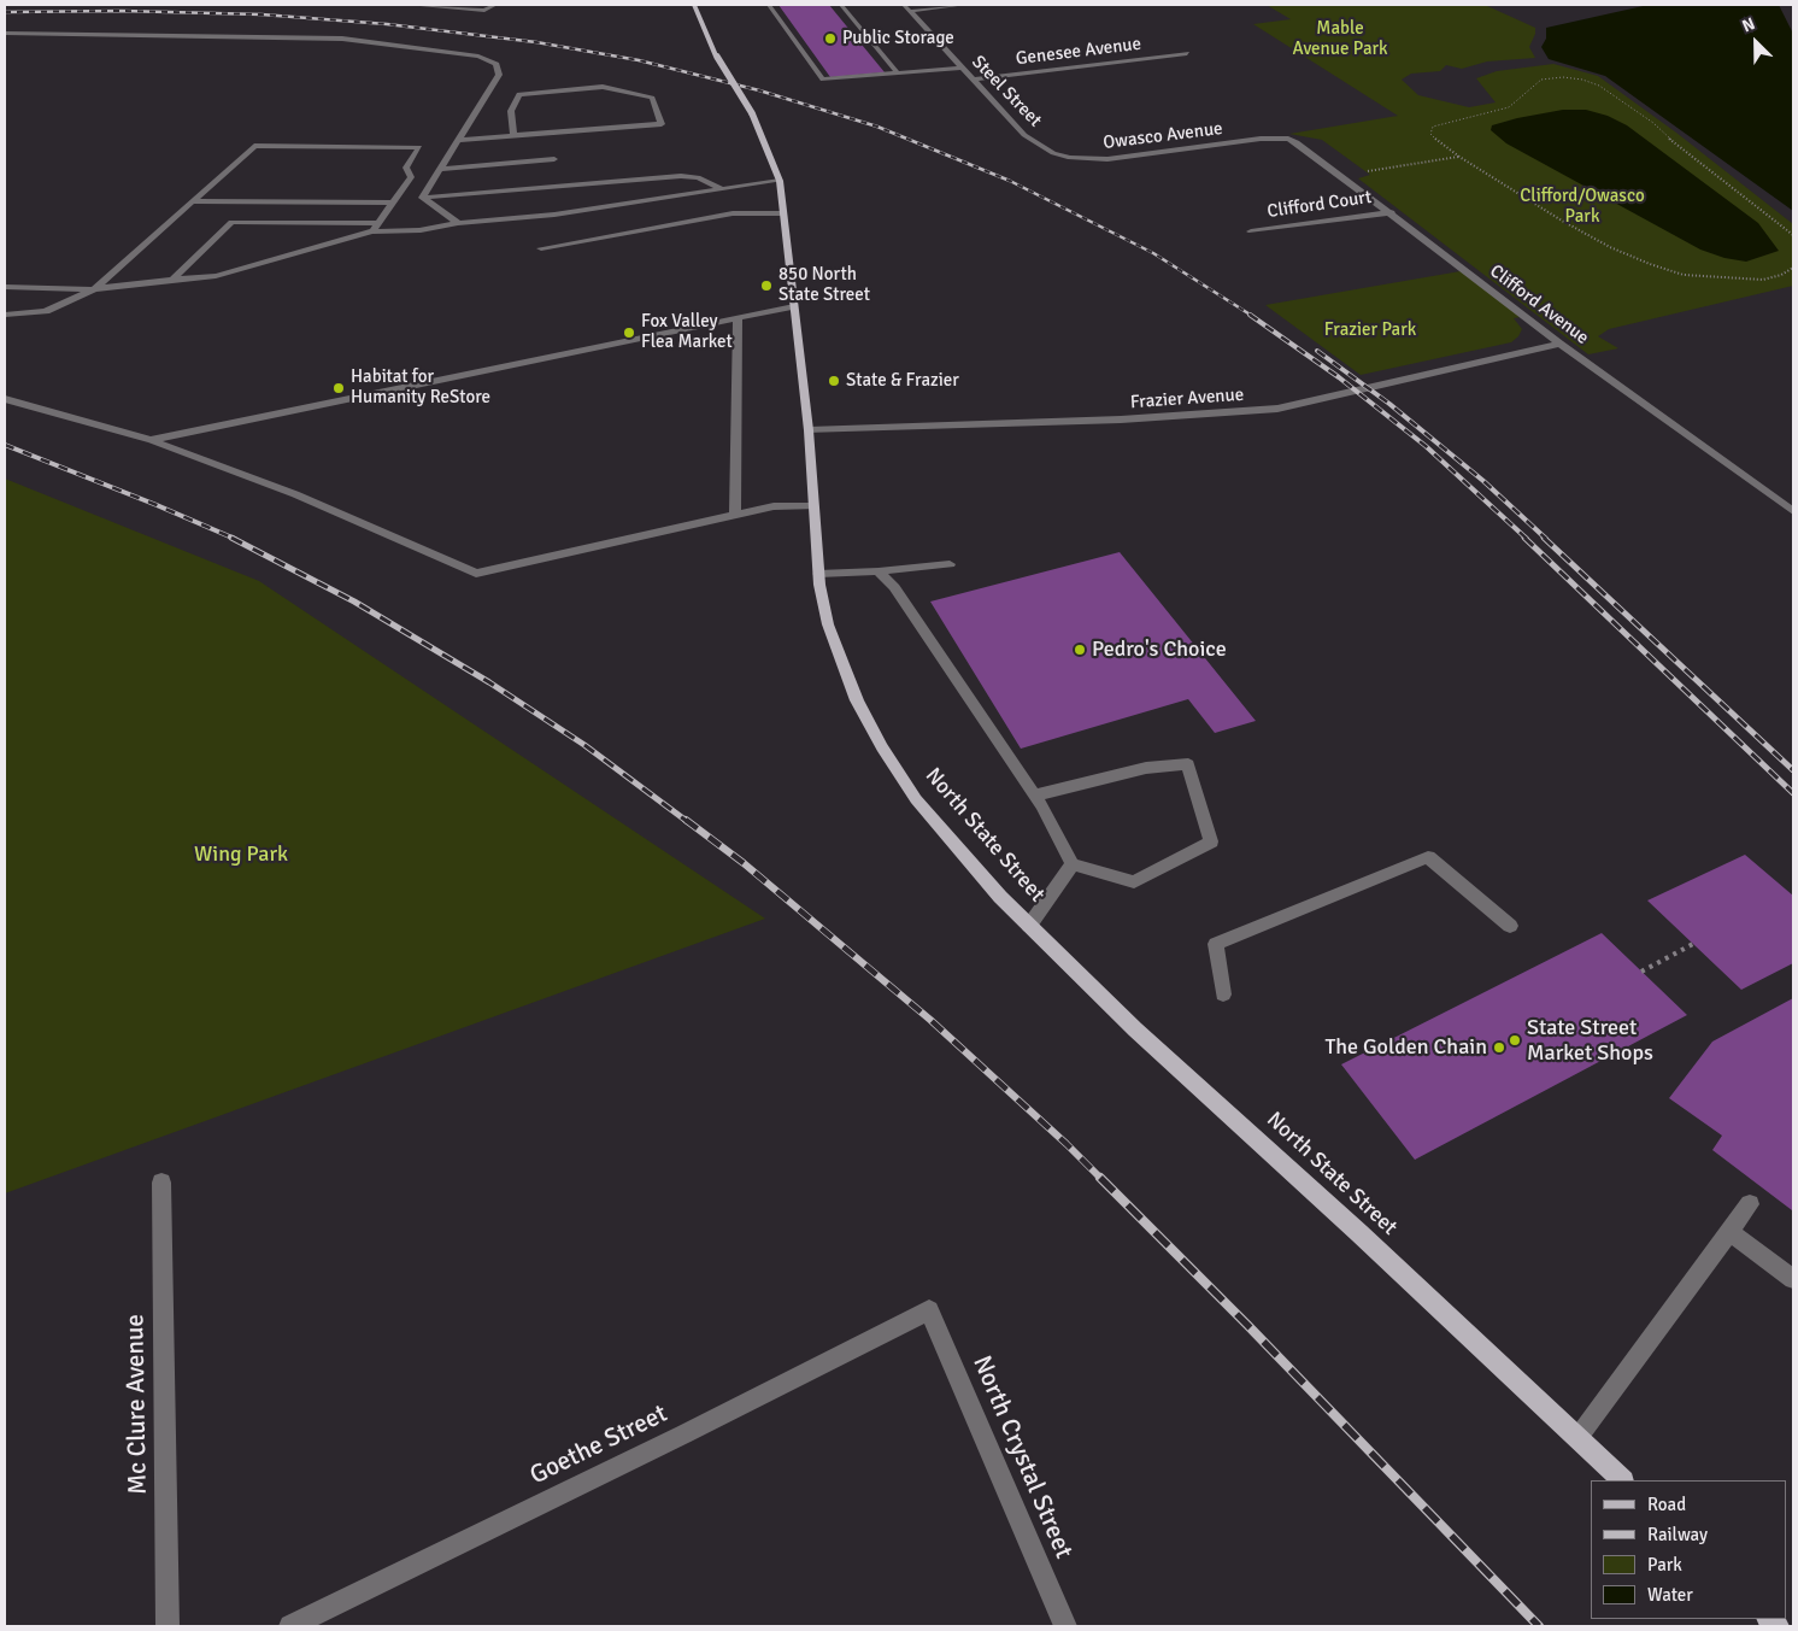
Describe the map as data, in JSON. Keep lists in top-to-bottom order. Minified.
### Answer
{"streets":{"main road":["North State Street"],"street":["Genesee Avenue","Steel Street","Owasco Avenue","Clifford Court","Clifford Avenue","Frazier Avenue","Mc Clure Avenue","Goethe Street","North Crystal Street"]},"crossings":[["Genesee Avenue","Steel Street"],["Steel Street","Owasco Avenue"],["Owasco Avenue","Clifford Avenue"],["Clifford Court","Clifford Avenue"],["Clifford Avenue","Frazier Avenue"],["Frazier Avenue","North State Street"],["Goethe Street","North Crystal Street"]],"parks":["Mable Avenue Park","Clifford/Owasco Park","Frazier Park","Wing Park"],"places":["Public Storage","850 North State Street","Fox Valley Flea Market","State & Frazier","Habitat for Humanity ReStore","Pedro's Choice","State Street Market Shops","The Golden Chain"],"legend":["Road","Railway","Park","Water"],"north":"top left"}
